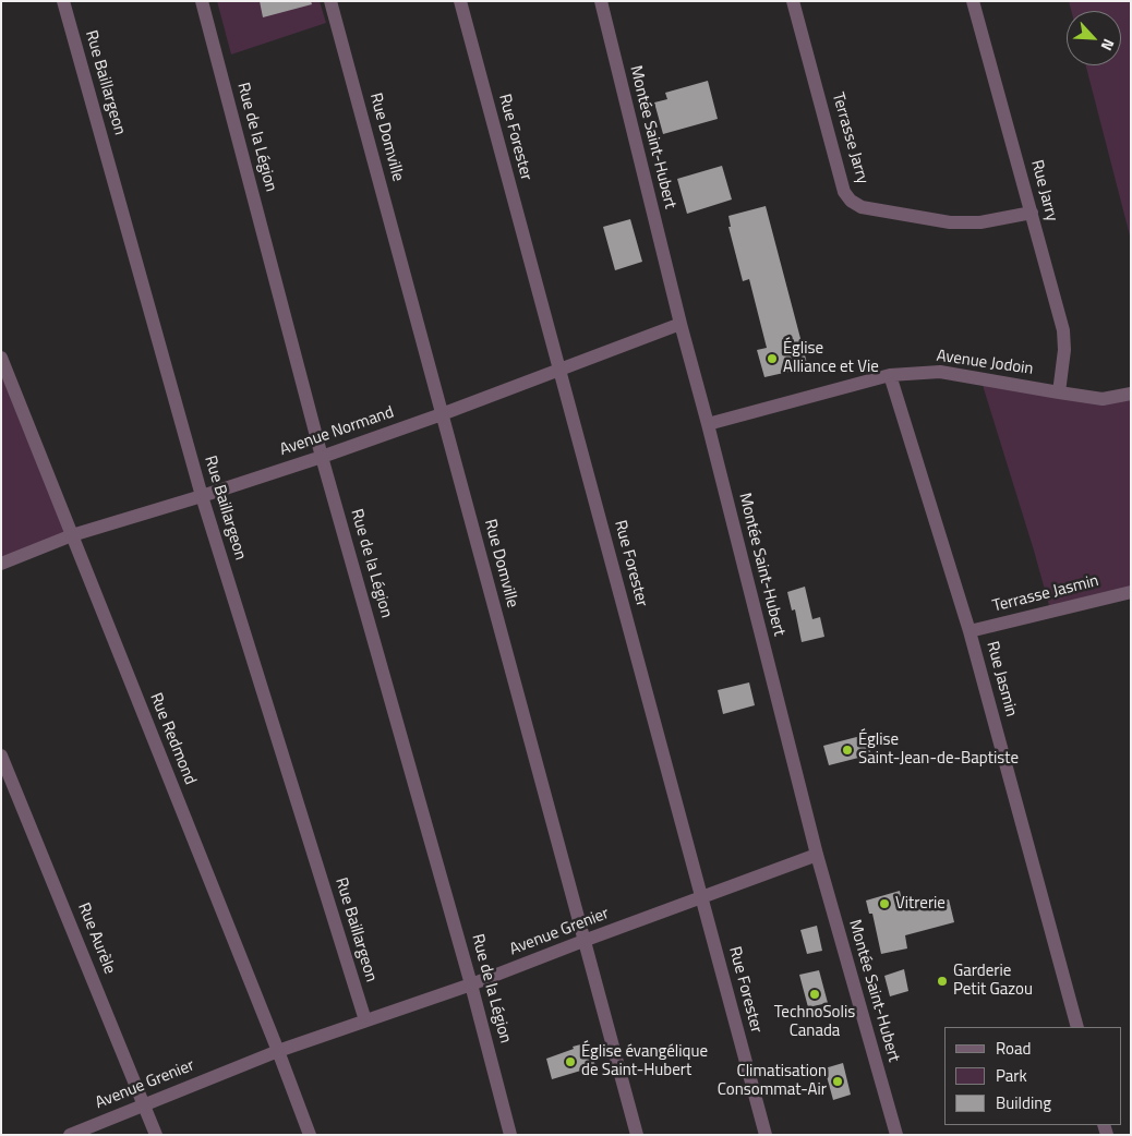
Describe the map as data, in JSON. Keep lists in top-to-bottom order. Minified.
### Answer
{"streets":{"street":["Rue Baillargeon","Rue de la Légion","Rue Domville","Rue Forester","Montée Saint-Hubert","Terrasse Jarry","Rue Jarry","Avenue Jodoin","Avenue Normand","Terrasse Jasmin","Rue Jasmin","Rue Redmond","Avenue Grenier","Rue Aurèle"]},"crossings":[["Rue Baillargeon","Avenue Normand"],["Rue Baillargeon","Avenue Grenier"],["Rue de la Légion","Avenue Normand"],["Rue de la Légion","Avenue Grenier"],["Rue Domville","Avenue Normand"],["Rue Domville","Avenue Grenier"],["Rue Forester","Avenue Normand"],["Rue Forester","Avenue Grenier"],["Montée Saint-Hubert","Avenue Jodoin"],["Montée Saint-Hubert","Avenue Normand"],["Montée Saint-Hubert","Avenue Grenier"],["Terrasse Jarry","Rue Jarry"],["Rue Jarry","Avenue Jodoin"],["Avenue Jodoin","Rue Jasmin"],["Avenue Normand","Rue Redmond"],["Terrasse Jasmin","Rue Jasmin"],["Rue Redmond","Avenue Grenier"],["Avenue Grenier","Rue Aurèle"]],"places":["Église Alliance et Vie","Église Saint-Jean-de-Baptiste","Vitrerie","Garderie Petit Gazou","TechnoSolis Canada","Église évangélique de Saint-Hubert","Climatisation Consommat-Air"],"legend":["Road","Park","Building"],"north":"bottom right"}
